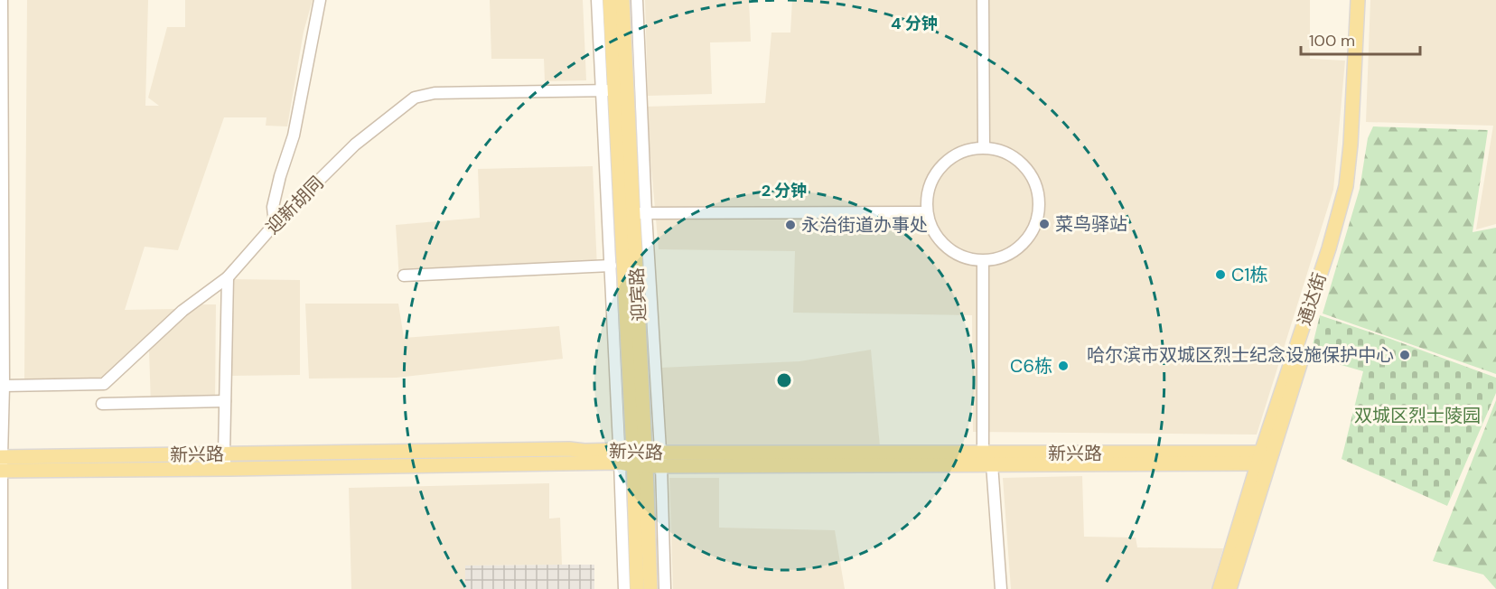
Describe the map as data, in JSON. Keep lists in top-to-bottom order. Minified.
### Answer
{"streets":{"main road":["迎宾路","通达街","新兴路"],"street":["迎新胡同"]},"crossings":[["迎新胡同","迎宾路"],["迎宾路","新兴路"],["通达街","新兴路"]],"parks":["双城区烈士陵园"],"places":["菜鸟驿站","永治街道办事处","C1栋","哈尔滨市双城区烈士纪念设施保护中心","C6栋"],"scale_bar":"100 m","rings":["4 分钟","2 分钟"]}
